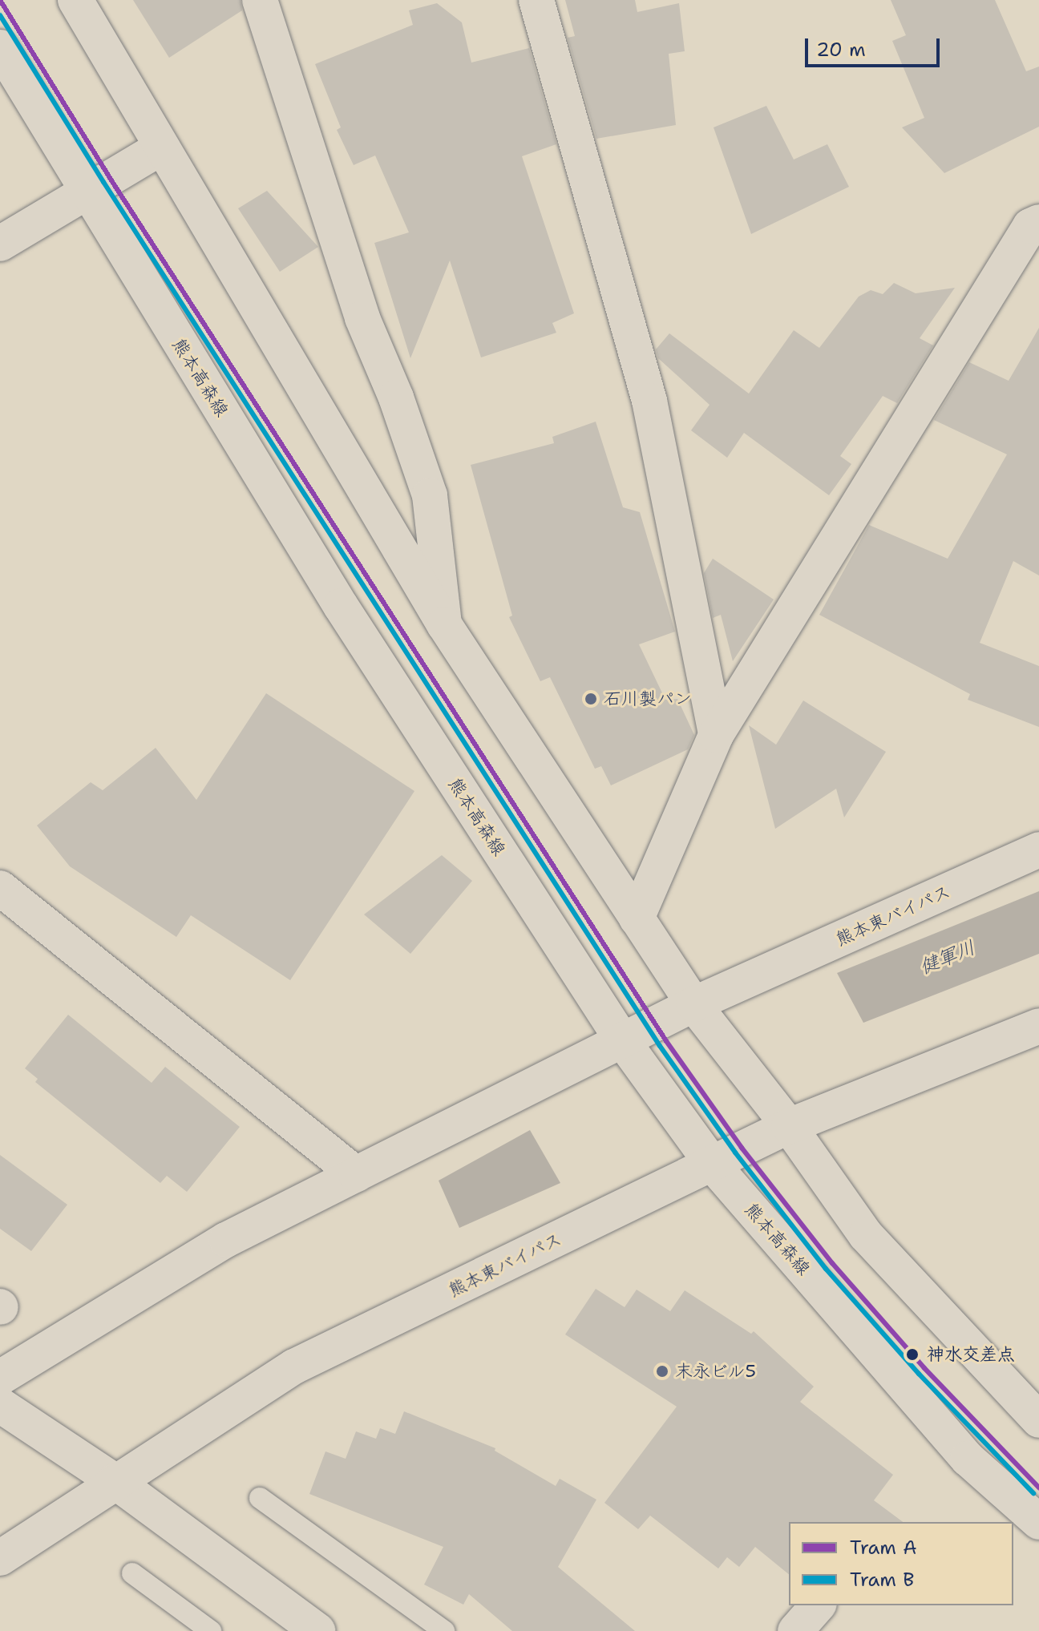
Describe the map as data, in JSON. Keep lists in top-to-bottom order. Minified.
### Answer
{"streets":{"main road":["熊本高森線","熊本東バイパス"]},"crossings":[["熊本高森線","熊本東バイパス"]],"water":["健軍川"],"places":["石川製パン","神水交差点","末永ビル5"],"lines":["tram line A","tram line B"],"legend":["Tram A","Tram B"],"scale_bar":"20 m"}
